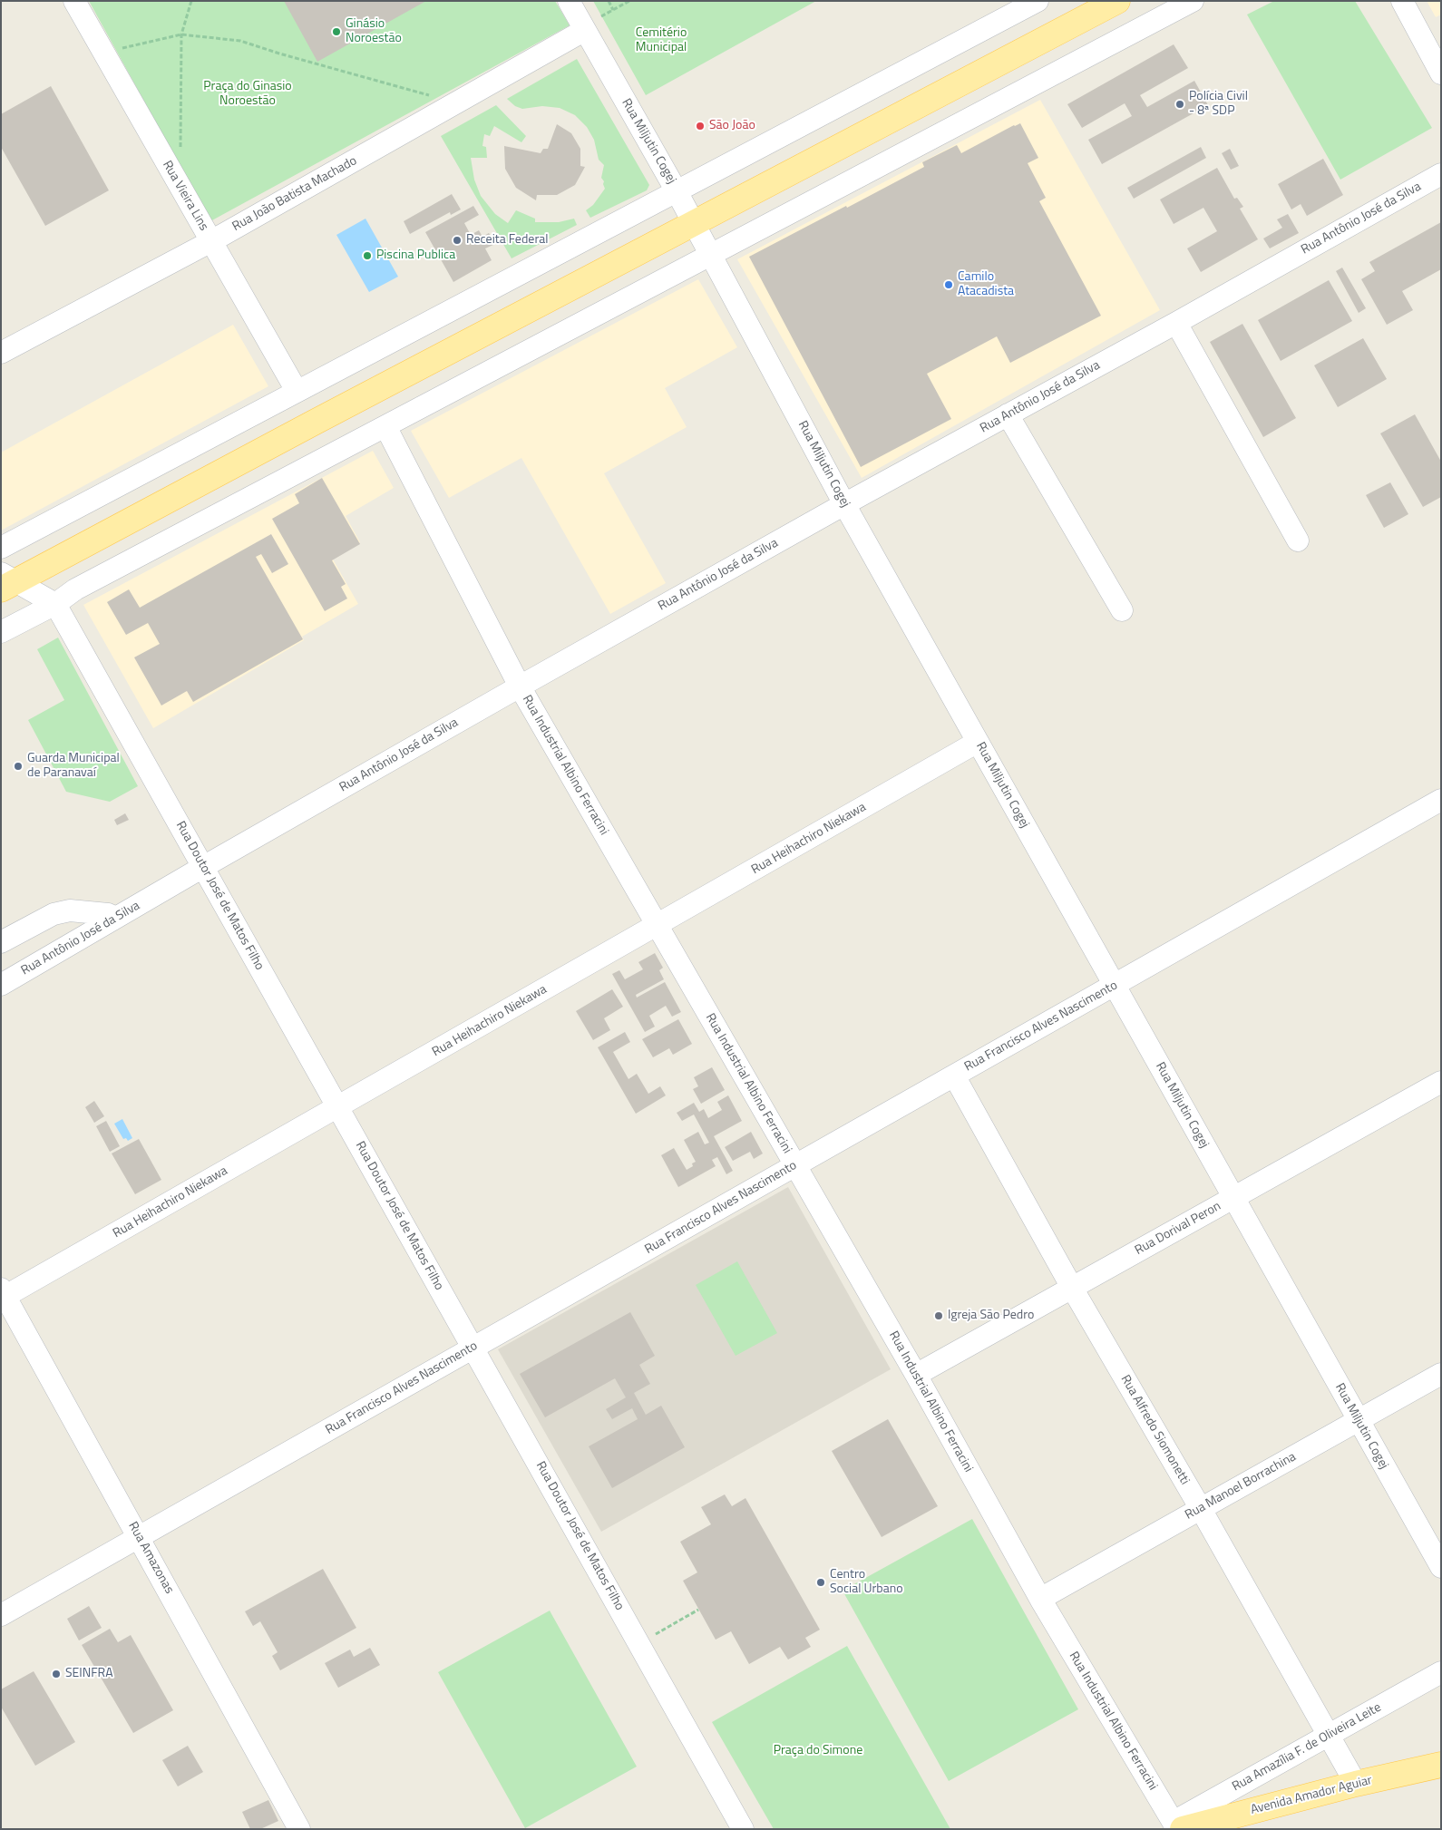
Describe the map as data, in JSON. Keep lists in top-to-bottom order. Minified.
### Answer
{"streets":{"main road":["Avenida Amador Aguiar"],"street":["Rua Miljutin Cogej","Rua João Batista Machado","Rua Vieira Lins","Rua Antônio José da Silva","Rua Industrial Albino Ferracini","Rua Heihachiro Niekawa","Rua Doutor José de Matos Filho","Rua Francisco Alves Nascimento","Rua Dorival Peron","Rua Alfredo Siomonetti","Rua Manoel Borrachina","Rua Amazonas","Rua Amazília F. de Oliveira Leite"]},"crossings":[["Rua Miljutin Cogej","Rua João Batista Machado"],["Rua Miljutin Cogej","Rua Antônio José da Silva"],["Rua Miljutin Cogej","Rua Heihachiro Niekawa"],["Rua Miljutin Cogej","Rua Francisco Alves Nascimento"],["Rua Miljutin Cogej","Rua Dorival Peron"],["Rua Miljutin Cogej","Rua Manoel Borrachina"],["Rua João Batista Machado","Rua Vieira Lins"],["Rua Antônio José da Silva","Rua Industrial Albino Ferracini"],["Rua Antônio José da Silva","Rua Doutor José de Matos Filho"],["Rua Industrial Albino Ferracini","Rua Heihachiro Niekawa"],["Rua Industrial Albino Ferracini","Rua Francisco Alves Nascimento"],["Rua Industrial Albino Ferracini","Rua Dorival Peron"],["Rua Industrial Albino Ferracini","Rua Manoel Borrachina"],["Rua Industrial Albino Ferracini","Rua Amazília F. de Oliveira Leite"],["Rua Industrial Albino Ferracini","Avenida Amador Aguiar"],["Rua Heihachiro Niekawa","Rua Doutor José de Matos Filho"],["Rua Heihachiro Niekawa","Rua Amazonas"],["Rua Doutor José de Matos Filho","Rua Francisco Alves Nascimento"],["Rua Francisco Alves Nascimento","Rua Alfredo Siomonetti"],["Rua Francisco Alves Nascimento","Rua Amazonas"],["Rua Dorival Peron","Rua Alfredo Siomonetti"],["Rua Alfredo Siomonetti","Rua Manoel Borrachina"],["Rua Alfredo Siomonetti","Rua Amazília F. de Oliveira Leite"],["Rua Alfredo Siomonetti","Avenida Amador Aguiar"],["Rua Amazília F. de Oliveira Leite","Avenida Amador Aguiar"]],"parks":["Cemitério Municipal","Praça do Ginasio Noroestão","Praça do Simone"],"places":["Ginásio Noroestão","Polícia Civil - 8ª SDP","São João","Receita Federal","Piscina Publica","Camilo Atacadista","Guarda Municipal de Paranavaí","Igreja São Pedro","Centro Social Urbano","SEINFRA"]}
